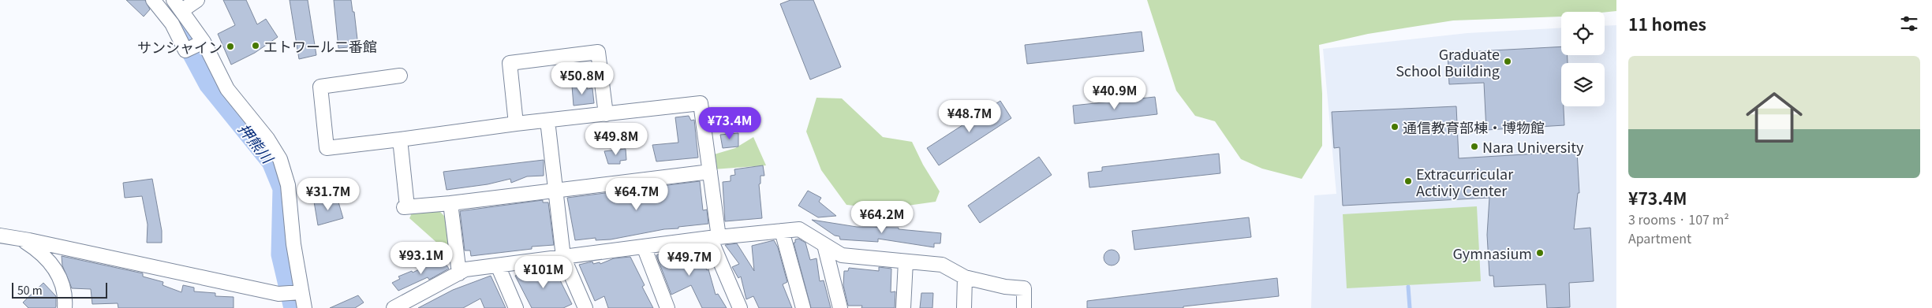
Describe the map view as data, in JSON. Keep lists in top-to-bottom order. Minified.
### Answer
{"water":["押熊川"],"places":["エトワール二番館","サンシャイン","Graduate School Building","通信教育部棟・博物館","Nara University","Extracurricular Activiy Center","Gymnasium"],"scale_bar":"50 m","page":{"heading":"11 homes","list":[{"name":"¥73.4M","note":"3 rooms · 107 m² · Apartment"}],"price":["¥50.8M","¥40.9M","¥48.7M","¥73.4M","¥49.8M","¥31.7M","¥64.7M","¥64.2M","¥93.1M","¥49.7M","¥101M"],"scale":"50 m"}}
